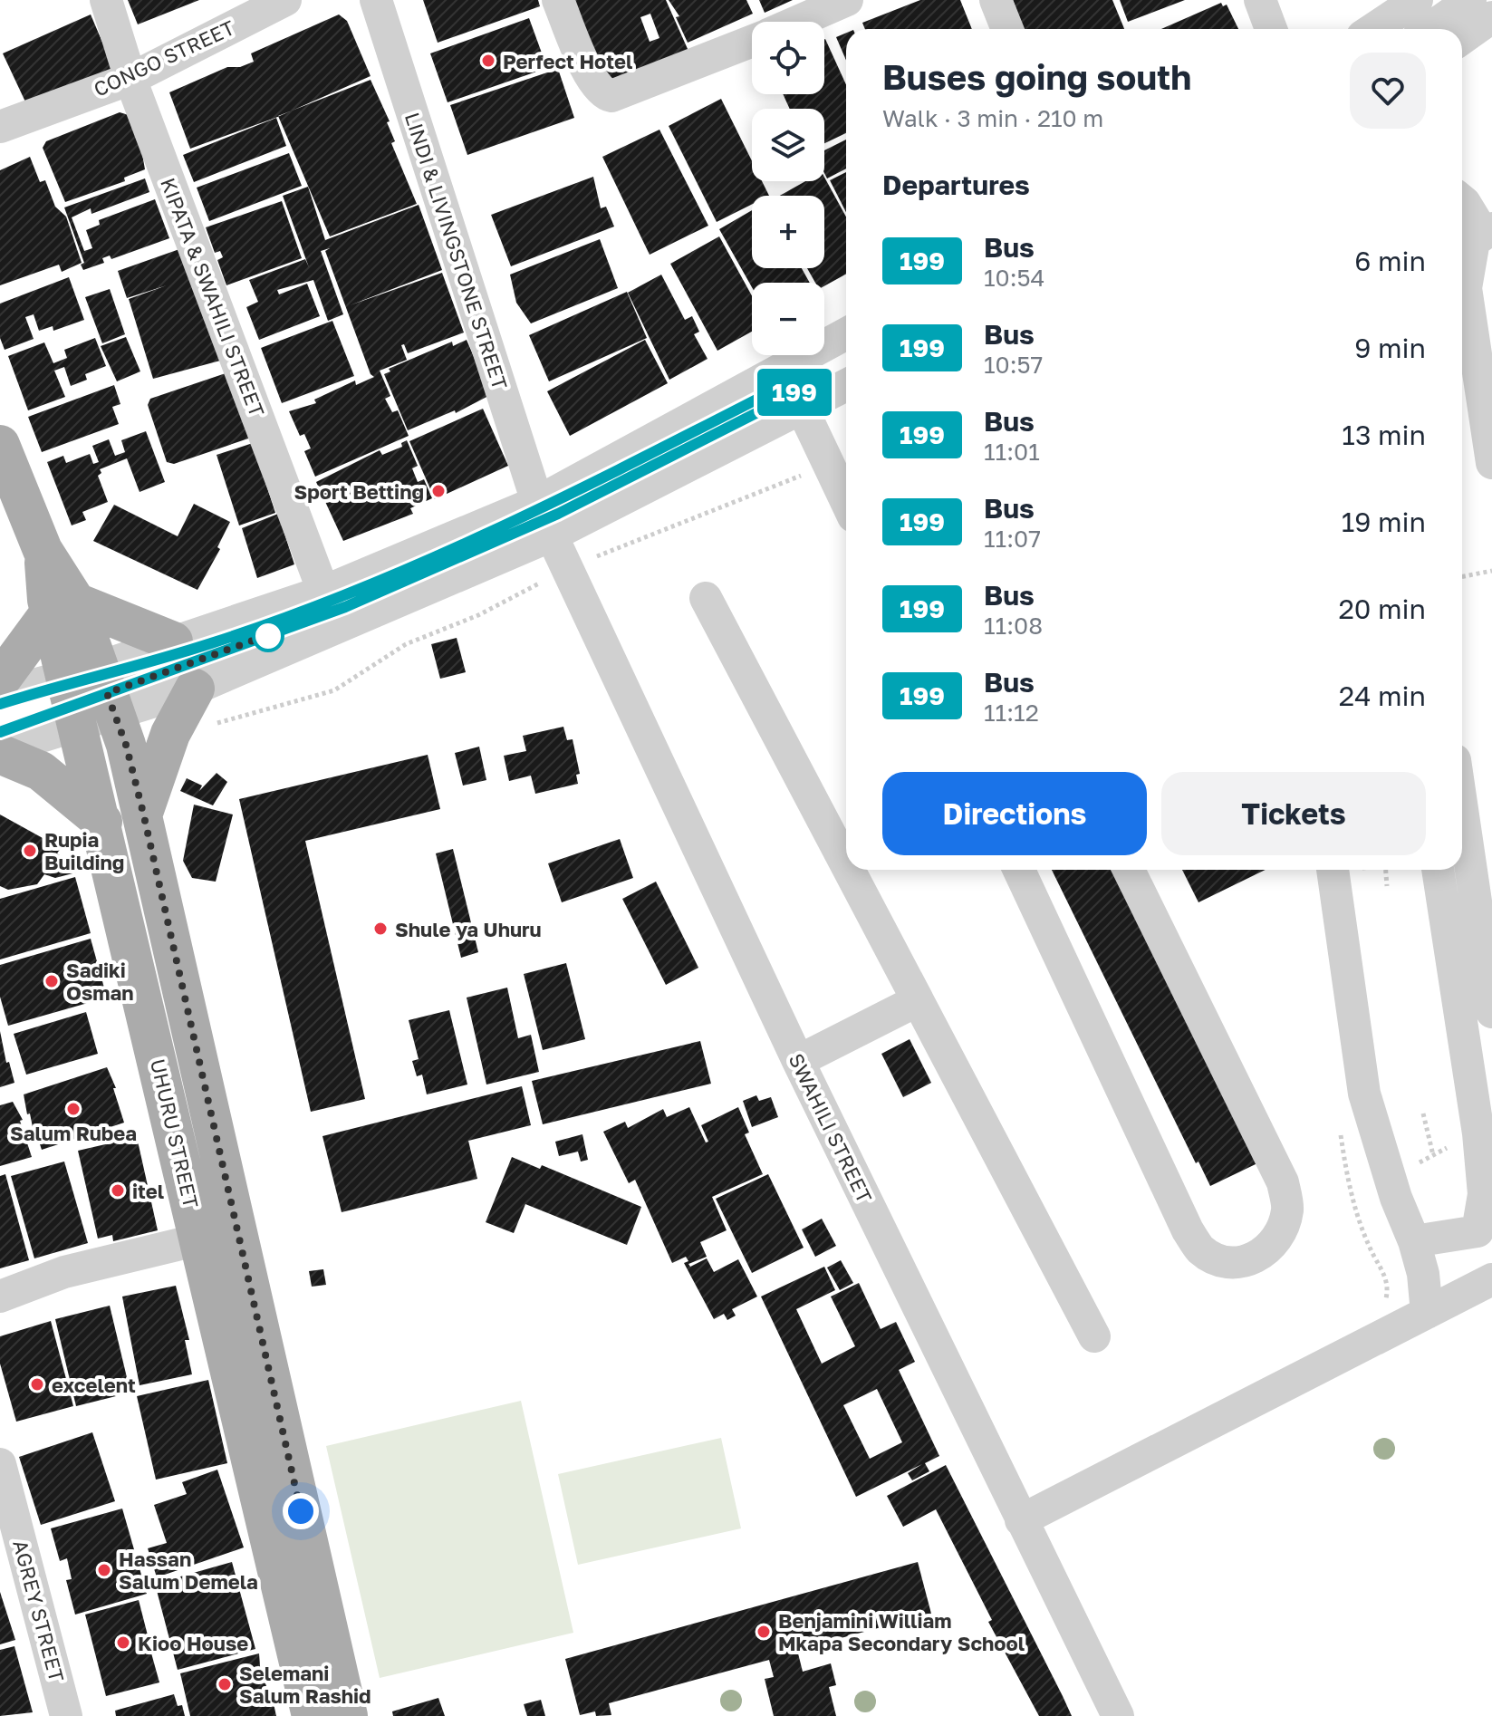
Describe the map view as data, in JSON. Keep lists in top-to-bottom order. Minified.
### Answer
{"streets":{"main road":["UHURU STREET"],"street":["CONGO STREET","LINDI & LIVINGSTONE STREET","KIPATA & SWAHILI STREET","SWAHILI STREET","AGREY STREET"]},"crossings":[["CONGO STREET","KIPATA & SWAHILI STREET"]],"places":["Perfect Hotel","Sport Betting","Rupia Building","Shule ya Uhuru","Sadiki Osman","Salum Rubea","itel","excelent","Hassan Salum Demela","Benjamini William Mkapa Secondary School","Kioo House","Selemani Salum Rashid"],"lines":["bus line 199"],"page":{"on_map":"199","map_buttons":["+","−"],"heading":[["Buses going south","Walk · 3 min · 210 m"],"Departures"],"list":[{"mark":"199","name":"Bus","note":"10:54","value":"6 min"},{"mark":"199","name":"Bus","note":"10:57","value":"9 min"},{"mark":"199","name":"Bus","note":"11:01","value":"13 min"},{"mark":"199","name":"Bus","note":"11:07","value":"19 min"},{"mark":"199","name":"Bus","note":"11:08","value":"20 min"},{"mark":"199","name":"Bus","note":"11:12","value":"24 min"}],"buttons":["Directions","Tickets"]}}
